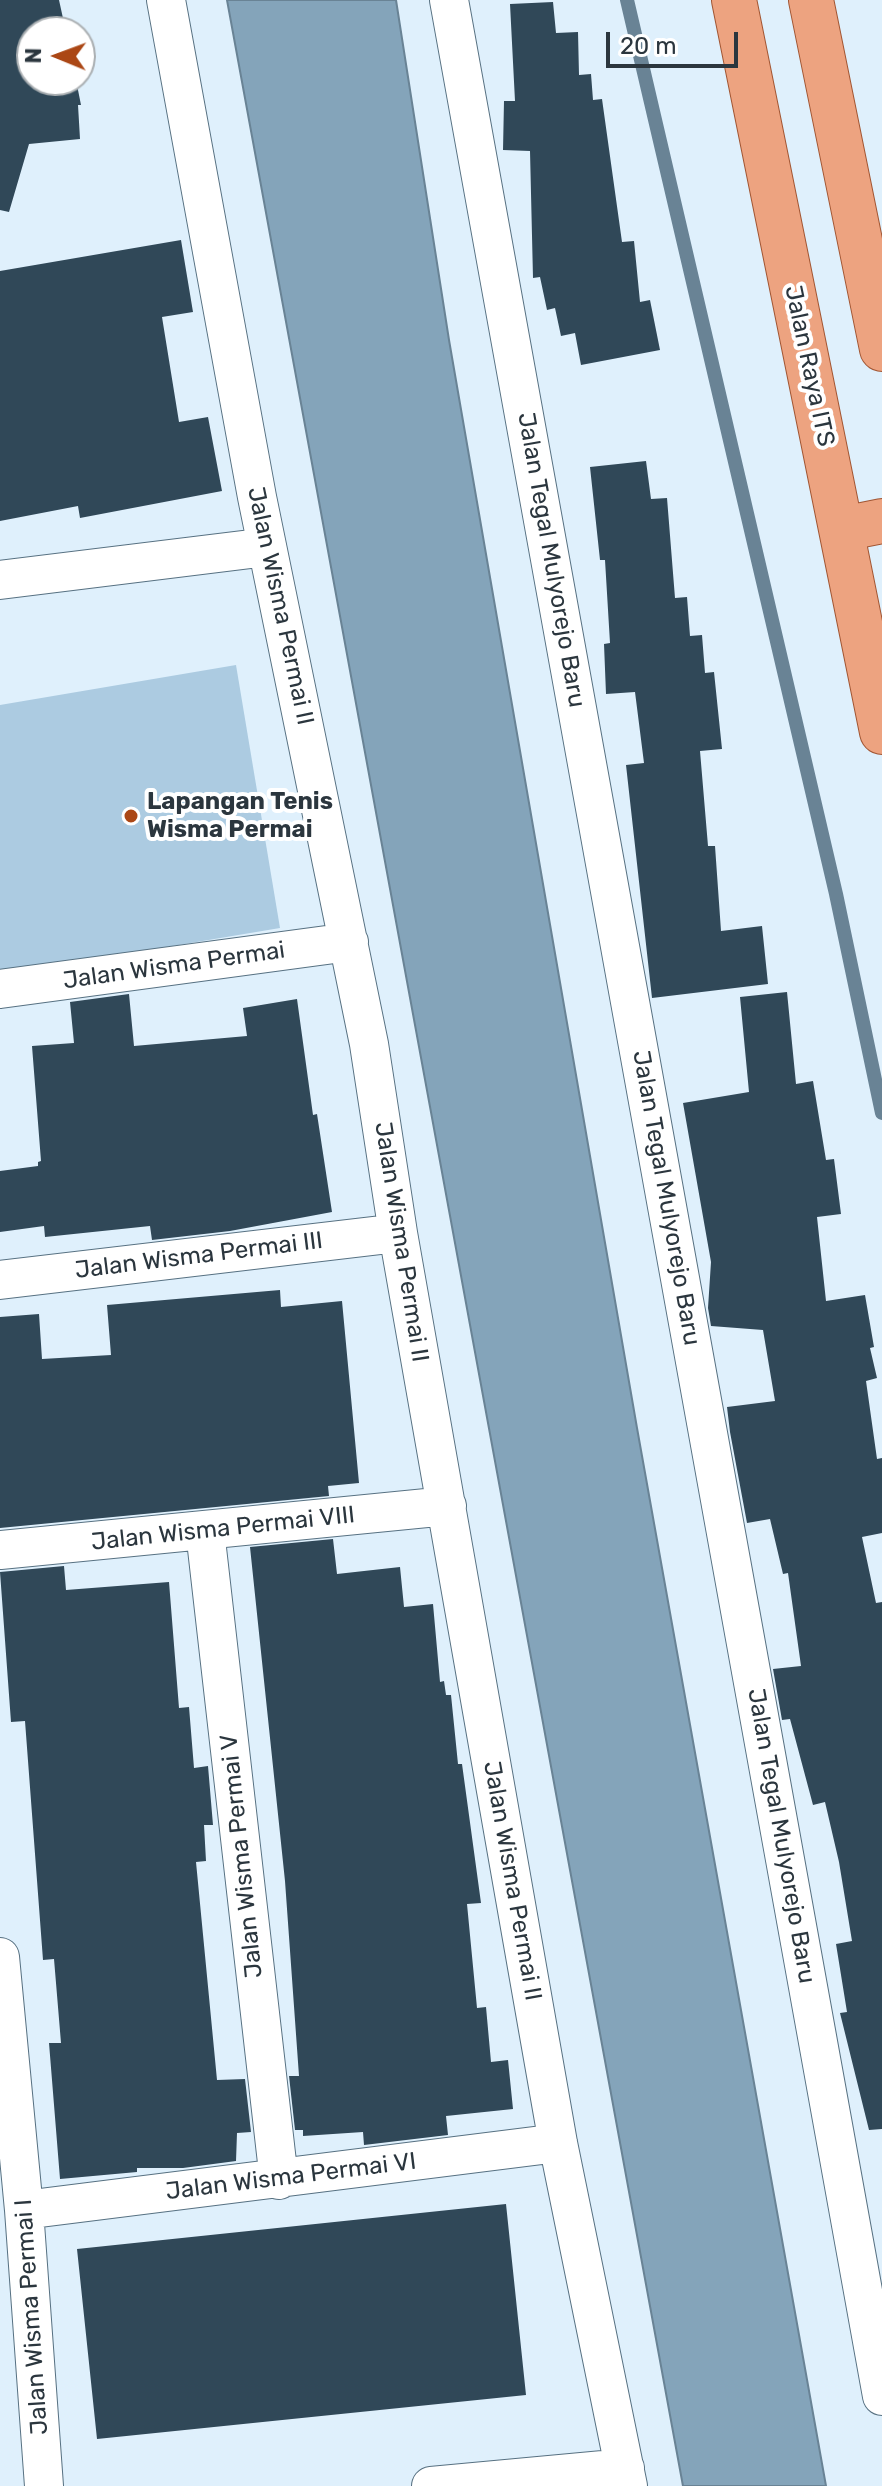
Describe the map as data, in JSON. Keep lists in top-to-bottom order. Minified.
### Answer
{"streets":{"main road":["Jalan Raya ITS"],"street":["Jalan Tegal Mulyorejo Baru","Jalan Wisma Permai II","Jalan Wisma Permai","Jalan Wisma Permai III","Jalan Wisma Permai VIII","Jalan Wisma Permai V","Jalan Wisma Permai VI","Jalan Wisma Permai I"]},"crossings":[["Jalan Wisma Permai II","Jalan Wisma Permai"],["Jalan Wisma Permai II","Jalan Wisma Permai III"],["Jalan Wisma Permai II","Jalan Wisma Permai VIII"],["Jalan Wisma Permai II","Jalan Wisma Permai VI"],["Jalan Wisma Permai VIII","Jalan Wisma Permai V"],["Jalan Wisma Permai V","Jalan Wisma Permai VI"],["Jalan Wisma Permai VI","Jalan Wisma Permai I"]],"places":["Lapangan Tenis Wisma Permai"],"scale_bar":"20 m","north":"left"}
